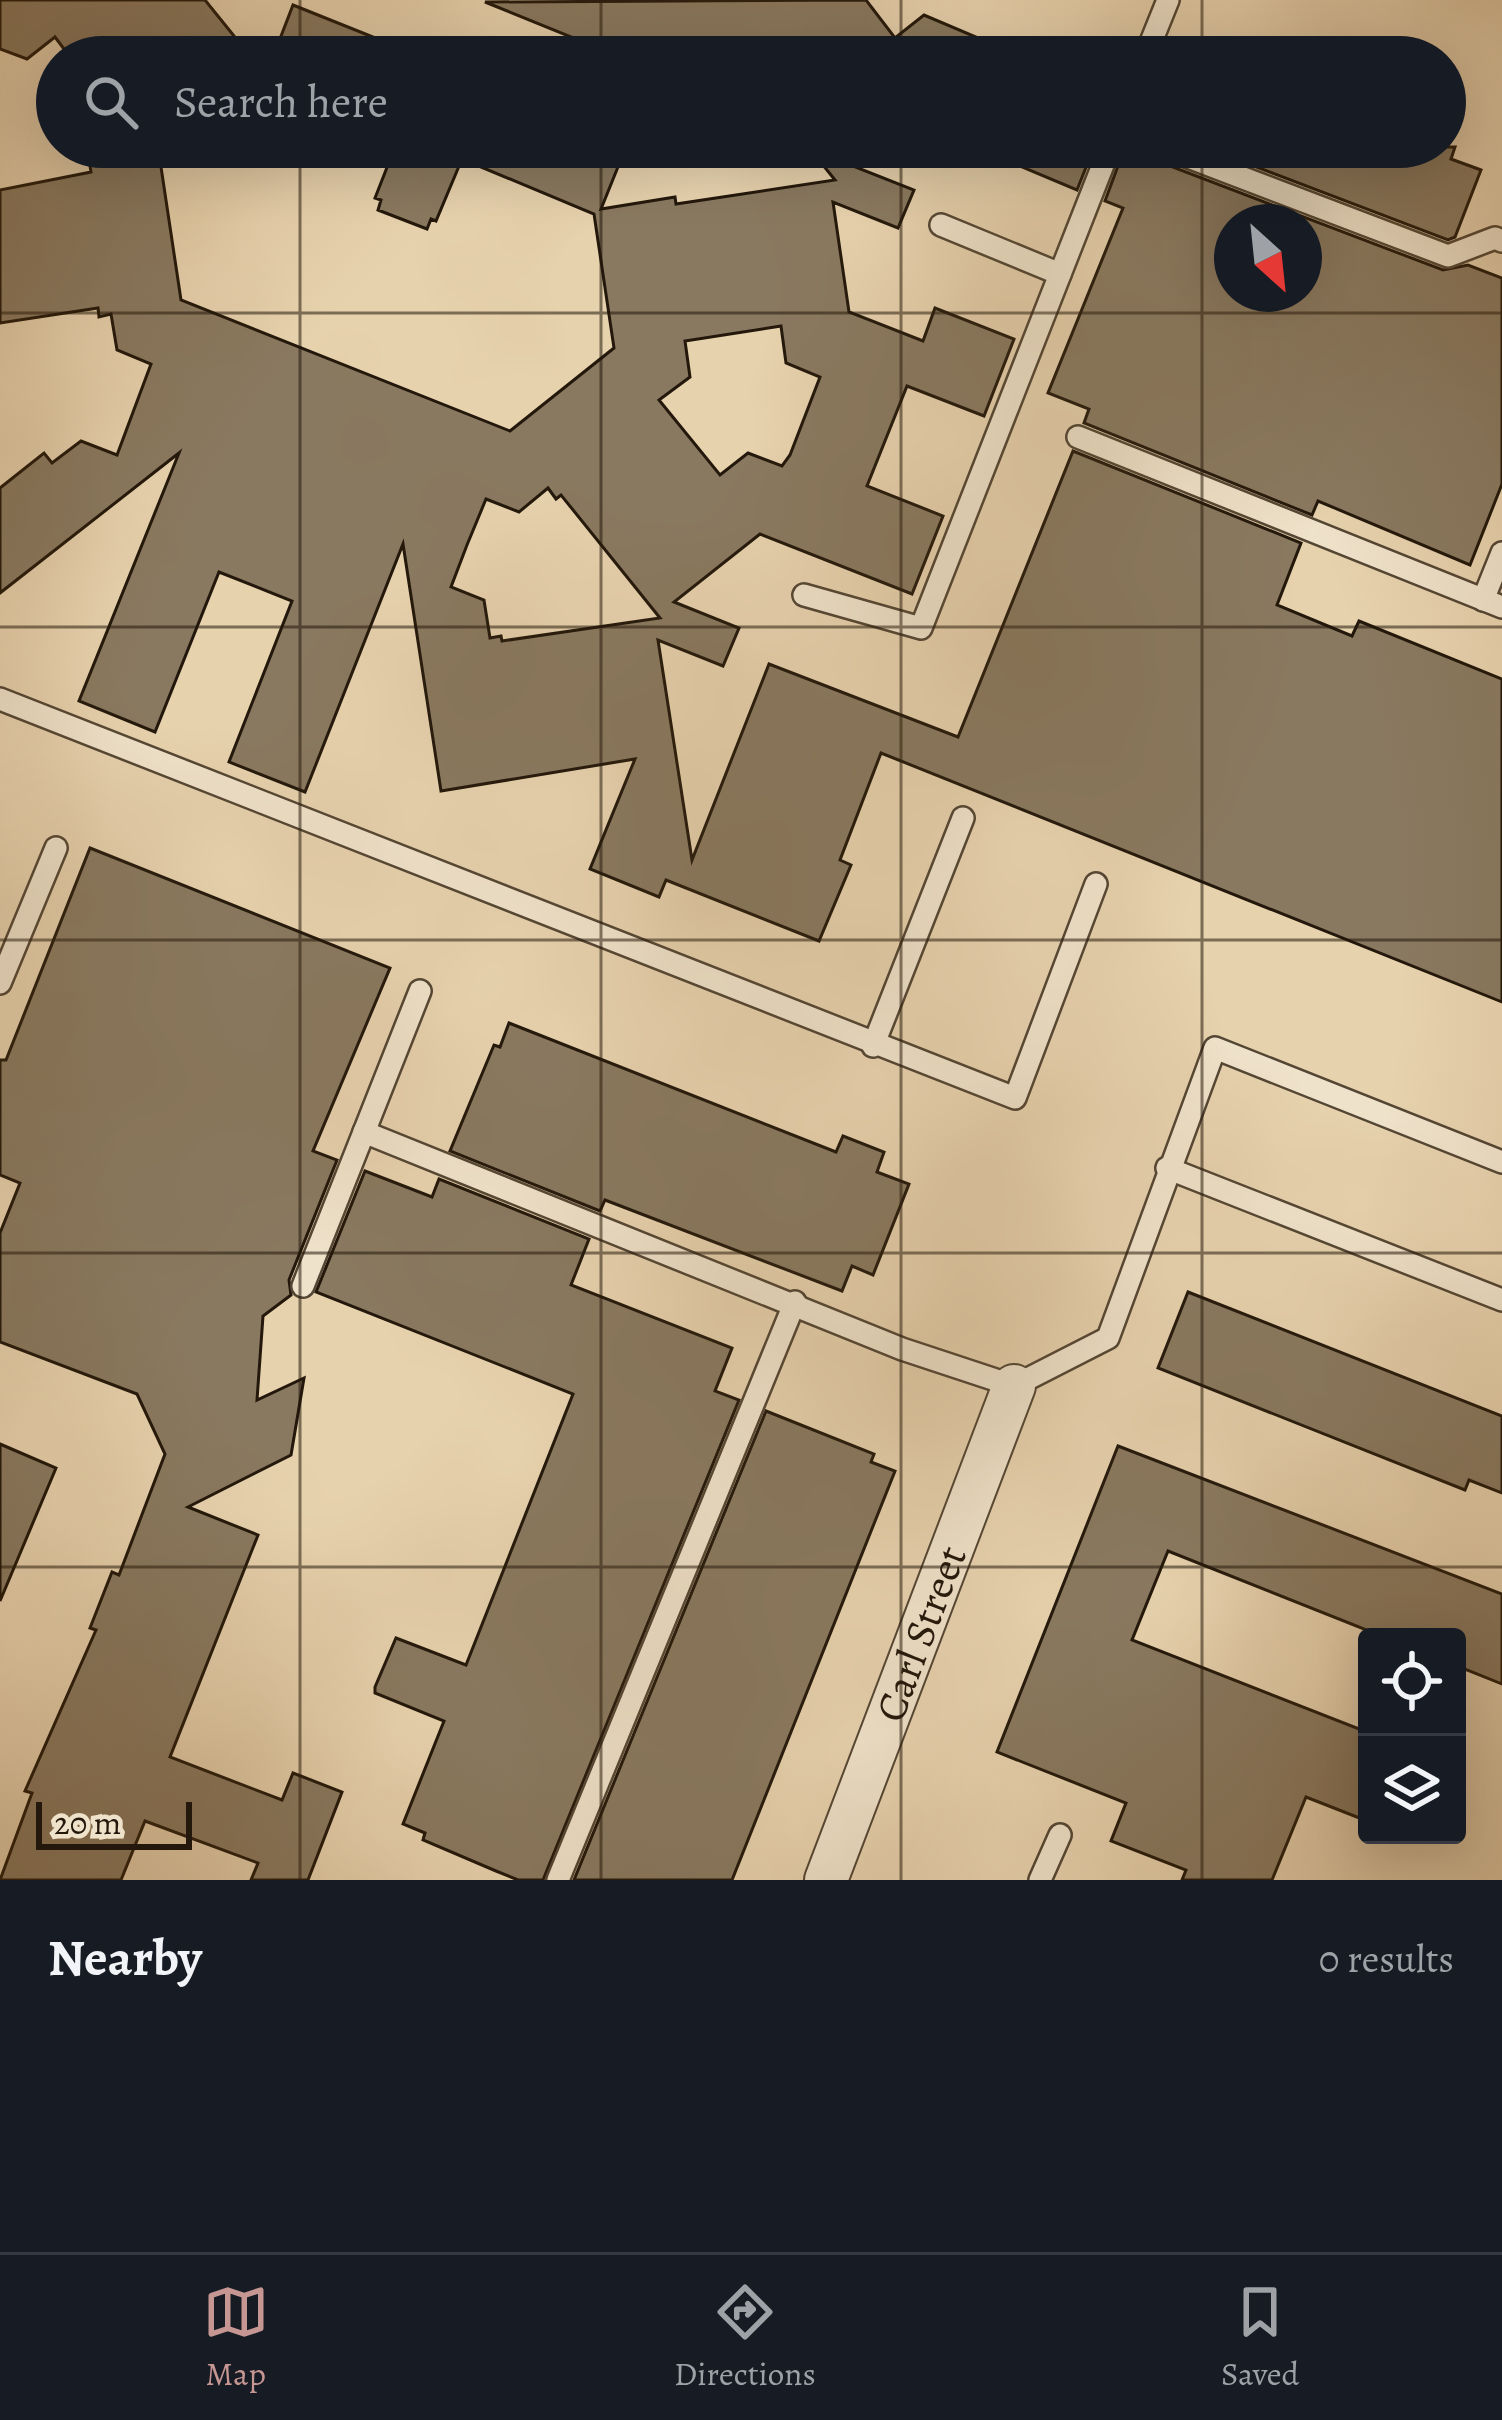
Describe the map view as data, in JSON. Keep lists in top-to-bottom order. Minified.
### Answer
{"streets":{"street":["Carl Street"]},"scale_bar":"20 m","north":"bottom right","page":{"search":"Search here","scale":"20 m","heading":["Nearby","0 results"],"nav":["Map","Directions","Saved"]}}
